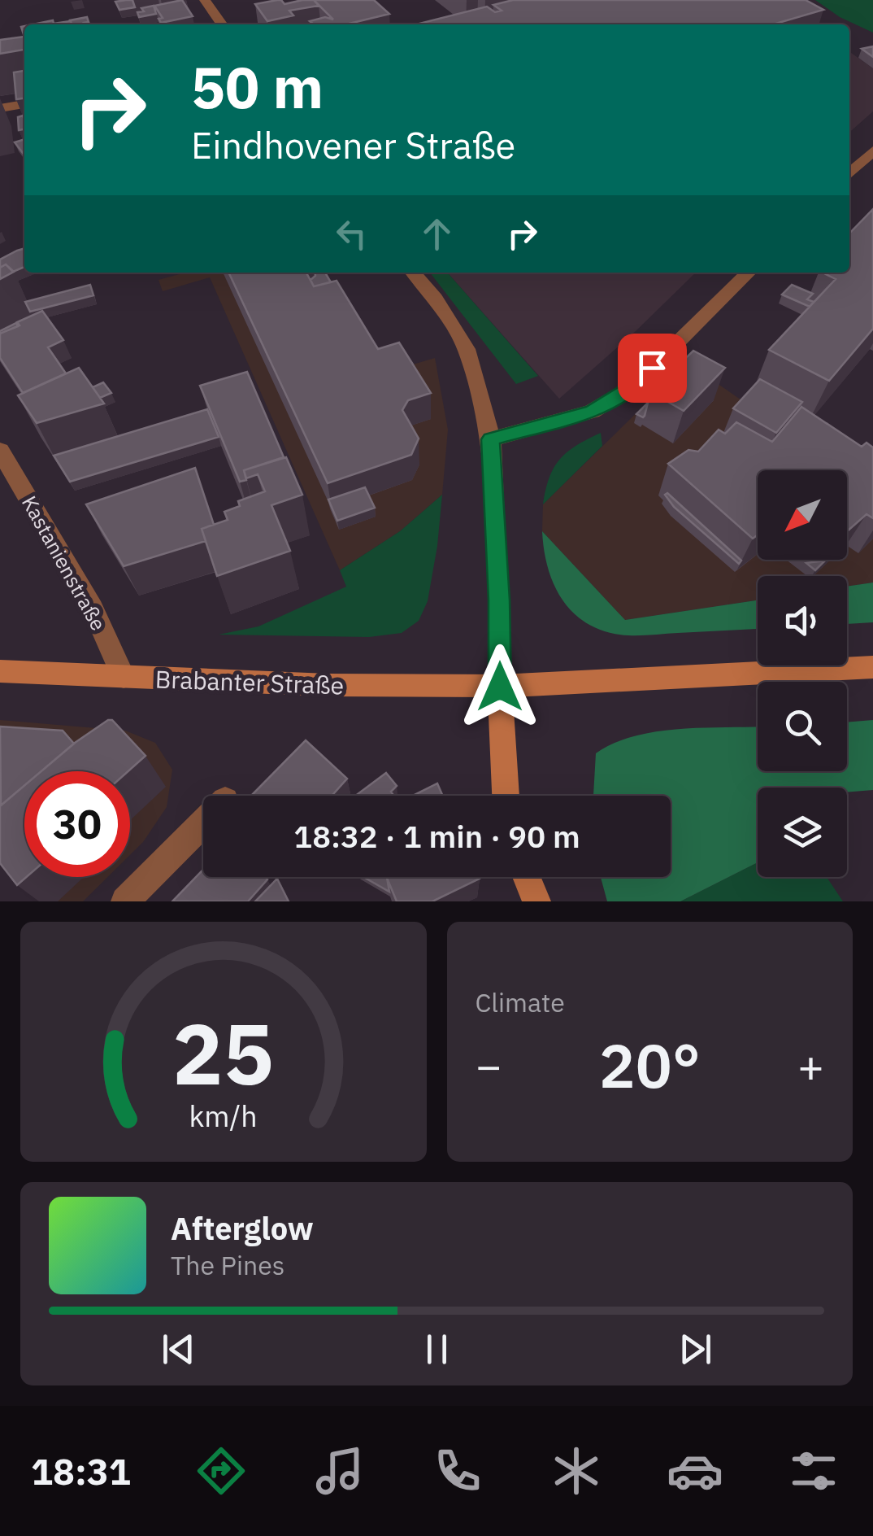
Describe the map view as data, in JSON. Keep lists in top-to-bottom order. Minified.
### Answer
{"streets":{"main road":["Brabanter Straße"],"street":["Kastanienstraße"]},"crossings":[["Kastanienstraße","Brabanter Straße"]],"north":"bottom left","page":{"turn":["50 m","Eindhovener Straße"],"limit":"30","trip":"18:32 · 1 min · 90 m","tile":"Climate","heat":["−","20°","+"],"song":["Afterglow","The Pines"],"tabs":"18:31","gauge":["25","km/h"]}}
